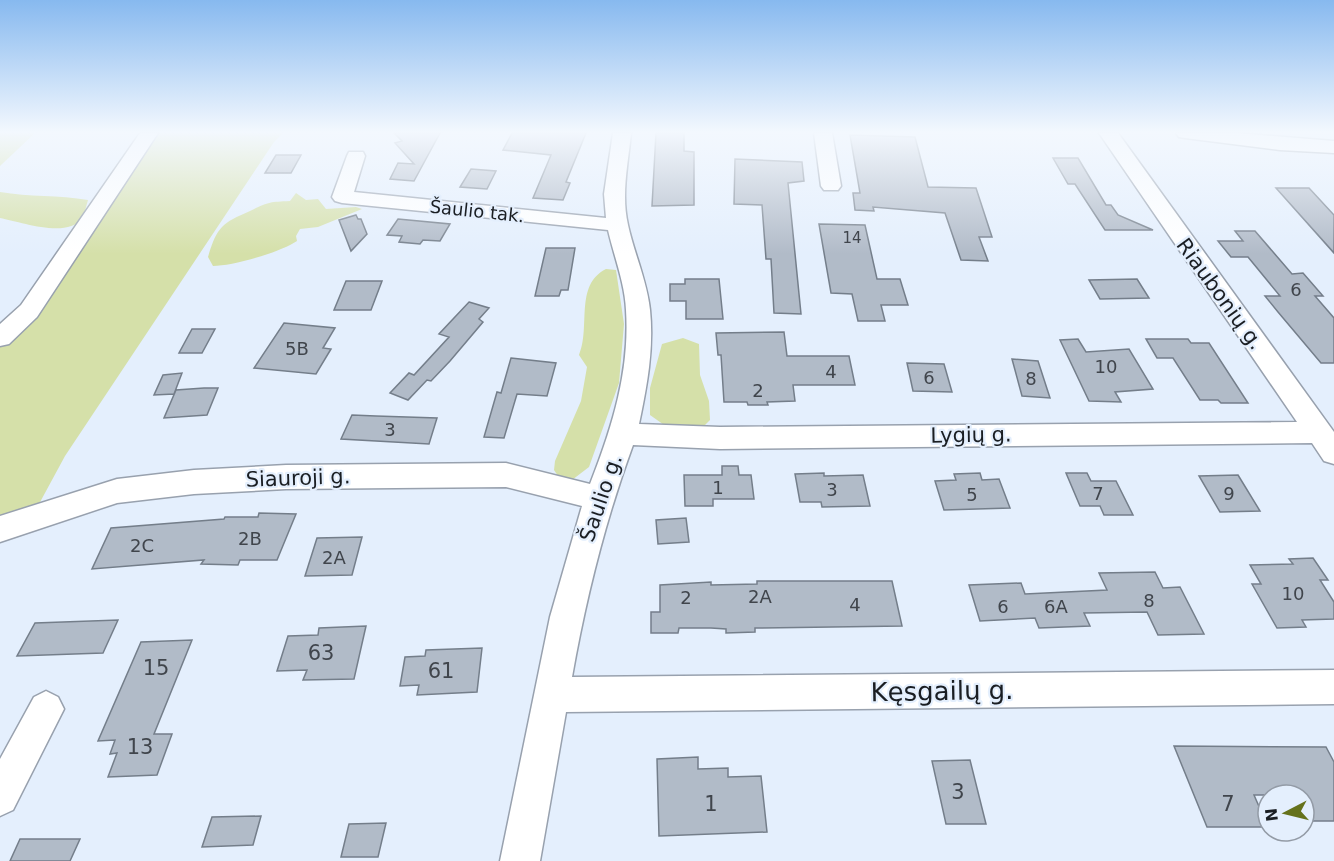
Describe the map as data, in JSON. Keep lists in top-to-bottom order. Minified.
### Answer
{"streets":{"street":["Šaulio tak.","Riaubonių g.","Lygių g.","Siauroji g.","Šaulio g.","Kęsgailų g."]},"crossings":[["Šaulio tak.","Šaulio g."],["Riaubonių g.","Lygių g."],["Lygių g.","Šaulio g."],["Siauroji g.","Šaulio g."],["Šaulio g.","Kęsgailų g."]],"house_numbers":["14","6","5B","10","4","6","8","2","3","1","3","7","9","5","2B","2C","2A","10","2A","2","8","4","6","6A","63","15","61","13","3","1","7"],"north":"left"}
